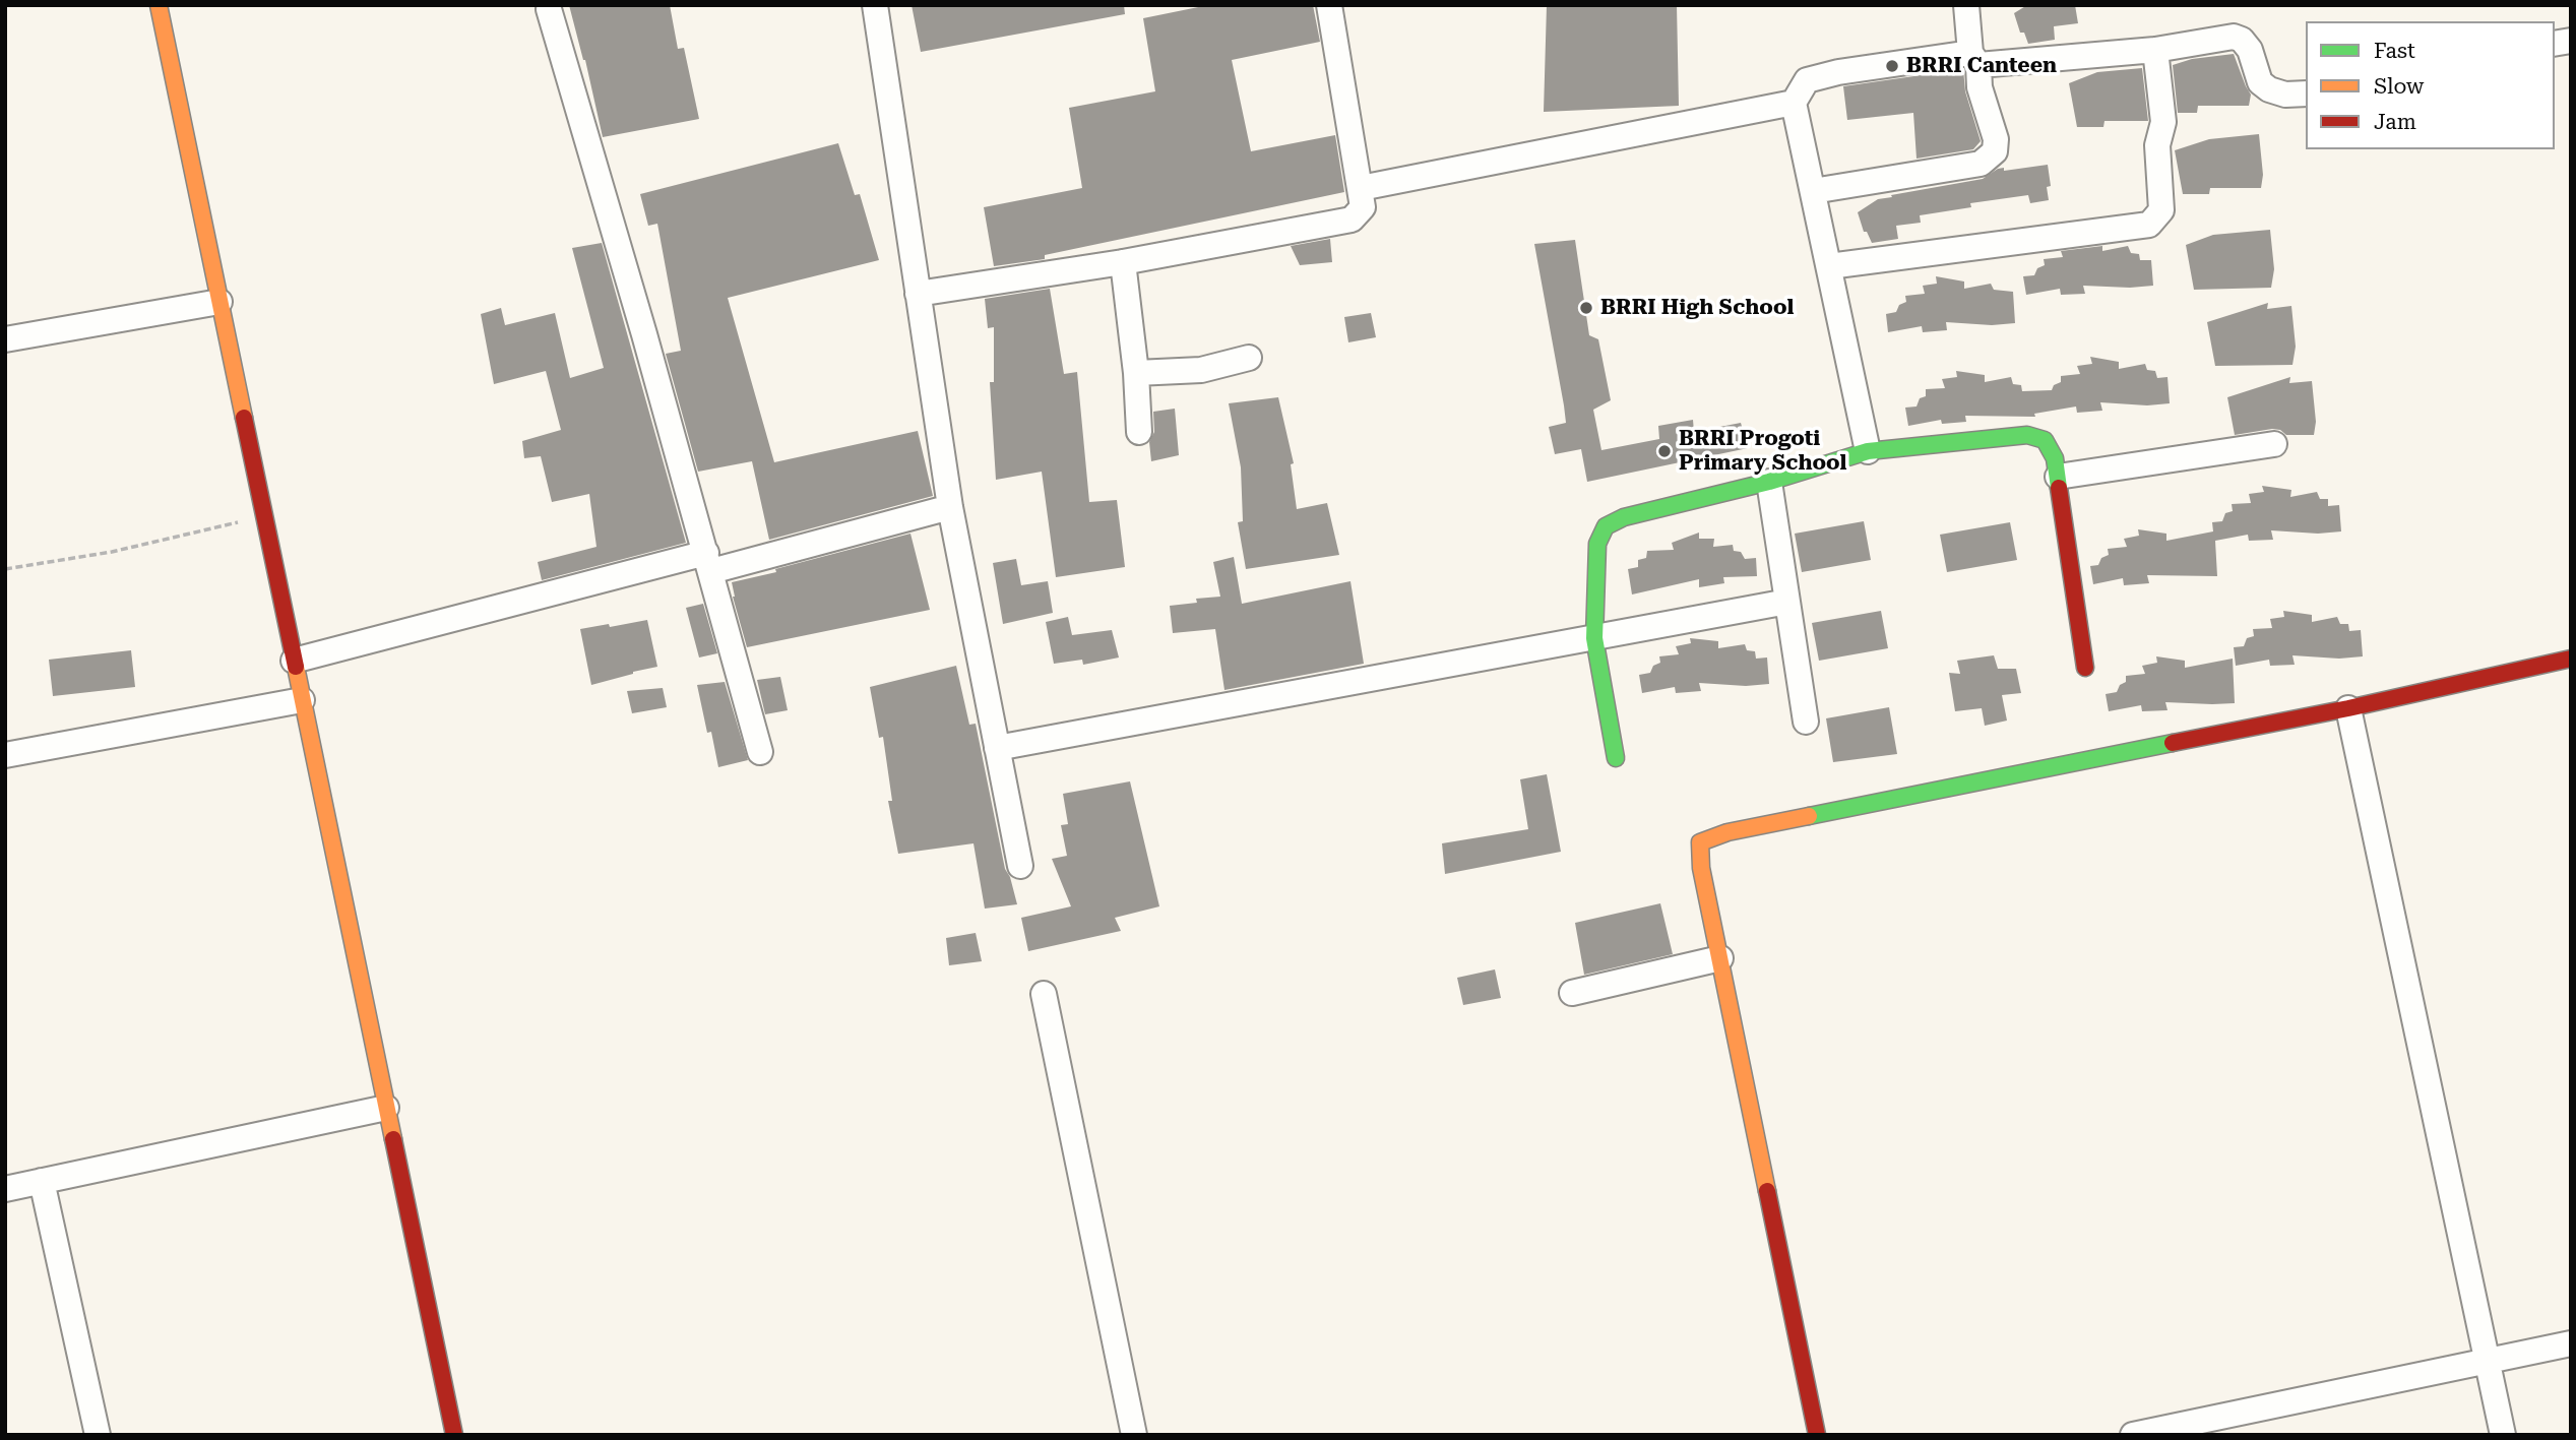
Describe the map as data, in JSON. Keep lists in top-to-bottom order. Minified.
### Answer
{"places":["BRRI Canteen","BRRI High School","BRRI Progoti Primary School"],"legend":["Fast","Slow","Jam"]}
